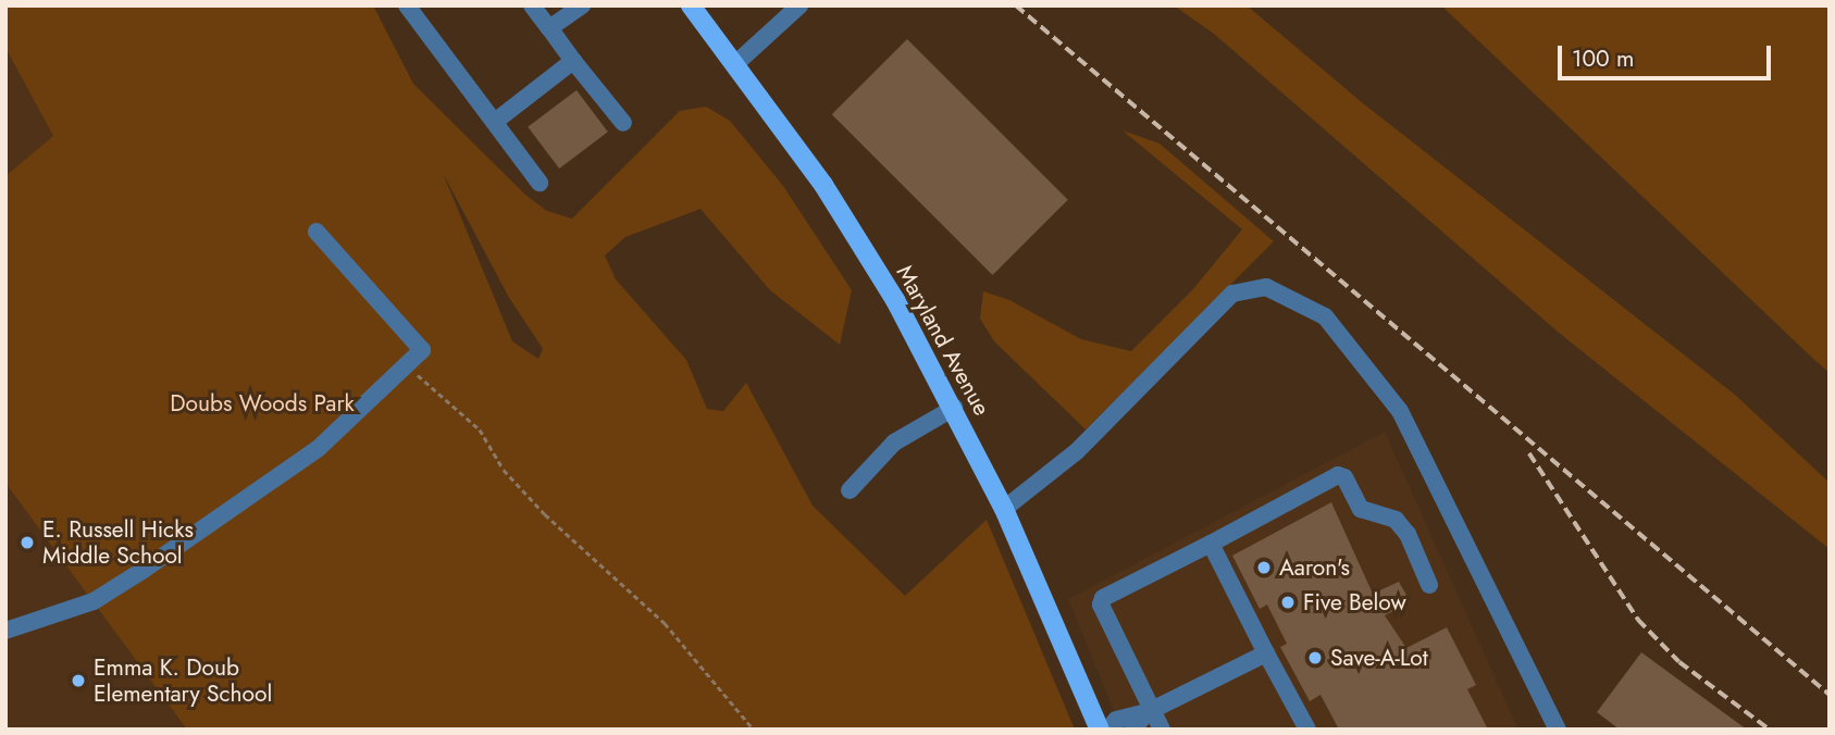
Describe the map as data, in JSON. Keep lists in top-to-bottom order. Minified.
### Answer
{"streets":{"main road":["Maryland Avenue"]},"parks":["Doubs Woods Park"],"places":["E. Russell Hicks Middle School","Aaron's","Five Below","Save-A-Lot","Emma K. Doub Elementary School"],"scale_bar":"100 m"}
